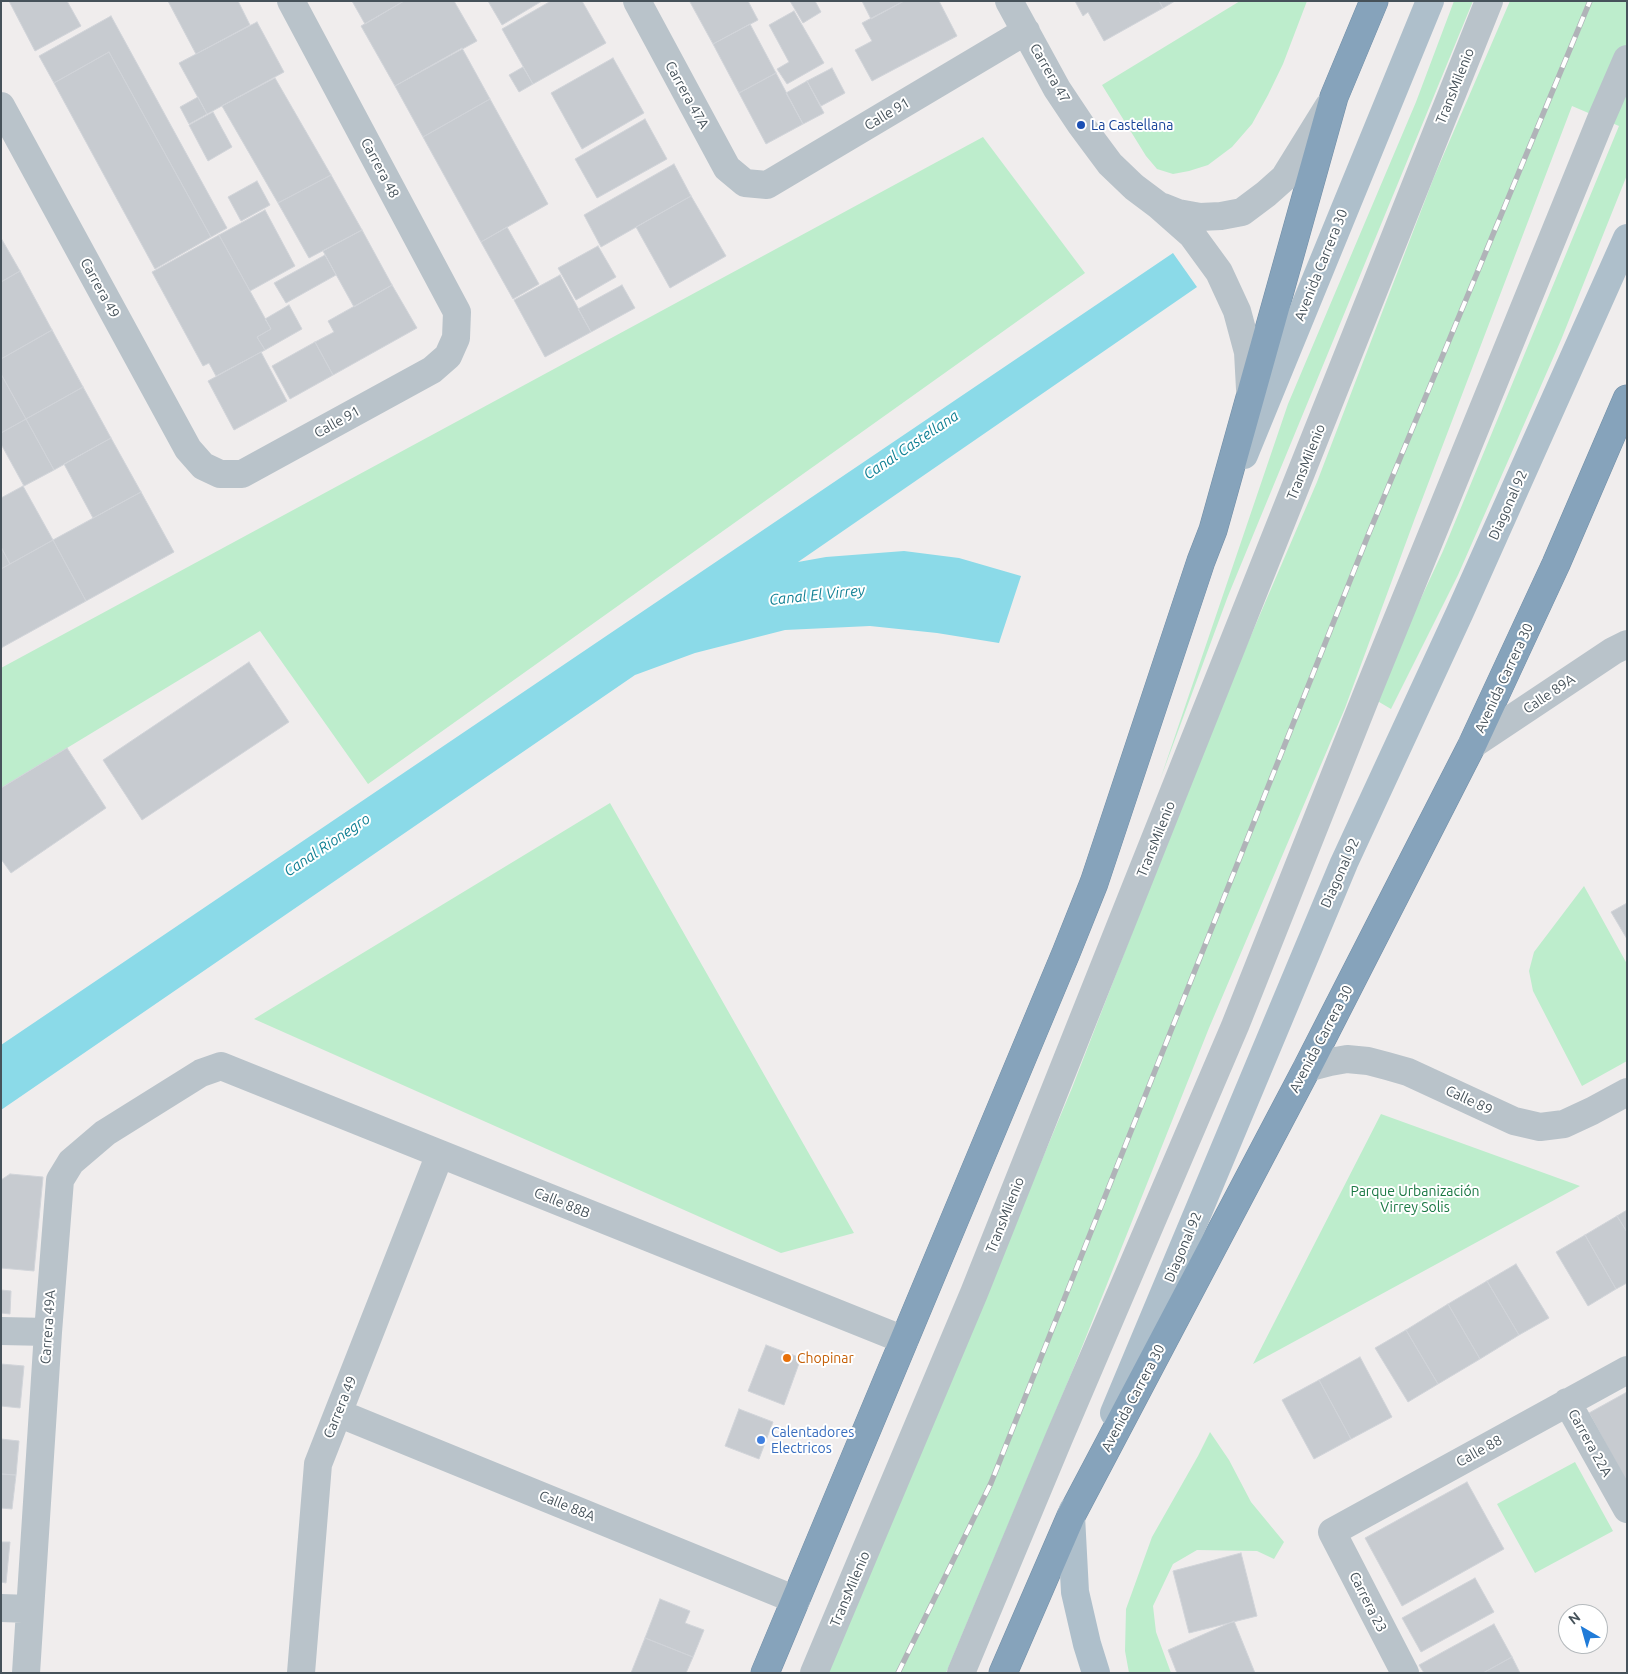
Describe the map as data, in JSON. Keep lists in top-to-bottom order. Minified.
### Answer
{"streets":{"highway":["Avenida Carrera 30"],"main road":["Diagonal 92"],"street":["Carrera 47","TransMilenio","Carrera 47A","Calle 91","Carrera 48","Carrera 49","Calle 89A","Calle 89","Calle 88B","Carrera 49A","Carrera 22A","Calle 88","Calle 88A","Carrera 23"]},"crossings":[["Carrera 47","Calle 91"],["Carrera 47","Avenida Carrera 30"],["Carrera 47A","Calle 91"],["Calle 91","Carrera 48"],["Calle 91","Carrera 49"],["Avenida Carrera 30","Diagonal 92"],["Avenida Carrera 30","Calle 89A"],["Avenida Carrera 30","Calle 89"],["Avenida Carrera 30","Calle 88B"],["Avenida Carrera 30","Calle 88A"],["Carrera 49","Calle 88B"],["Carrera 49","Calle 88A"],["Calle 88B","Carrera 49A"],["Carrera 22A","Calle 88"],["Calle 88","Carrera 23"]],"water":["Canal Castellana","Canal El Virrey","Canal Rionegro"],"parks":["Parque Urbanización Virrey Solis"],"places":["La Castellana","Chopinar","Calentadores Electricos"],"north":"top left"}
